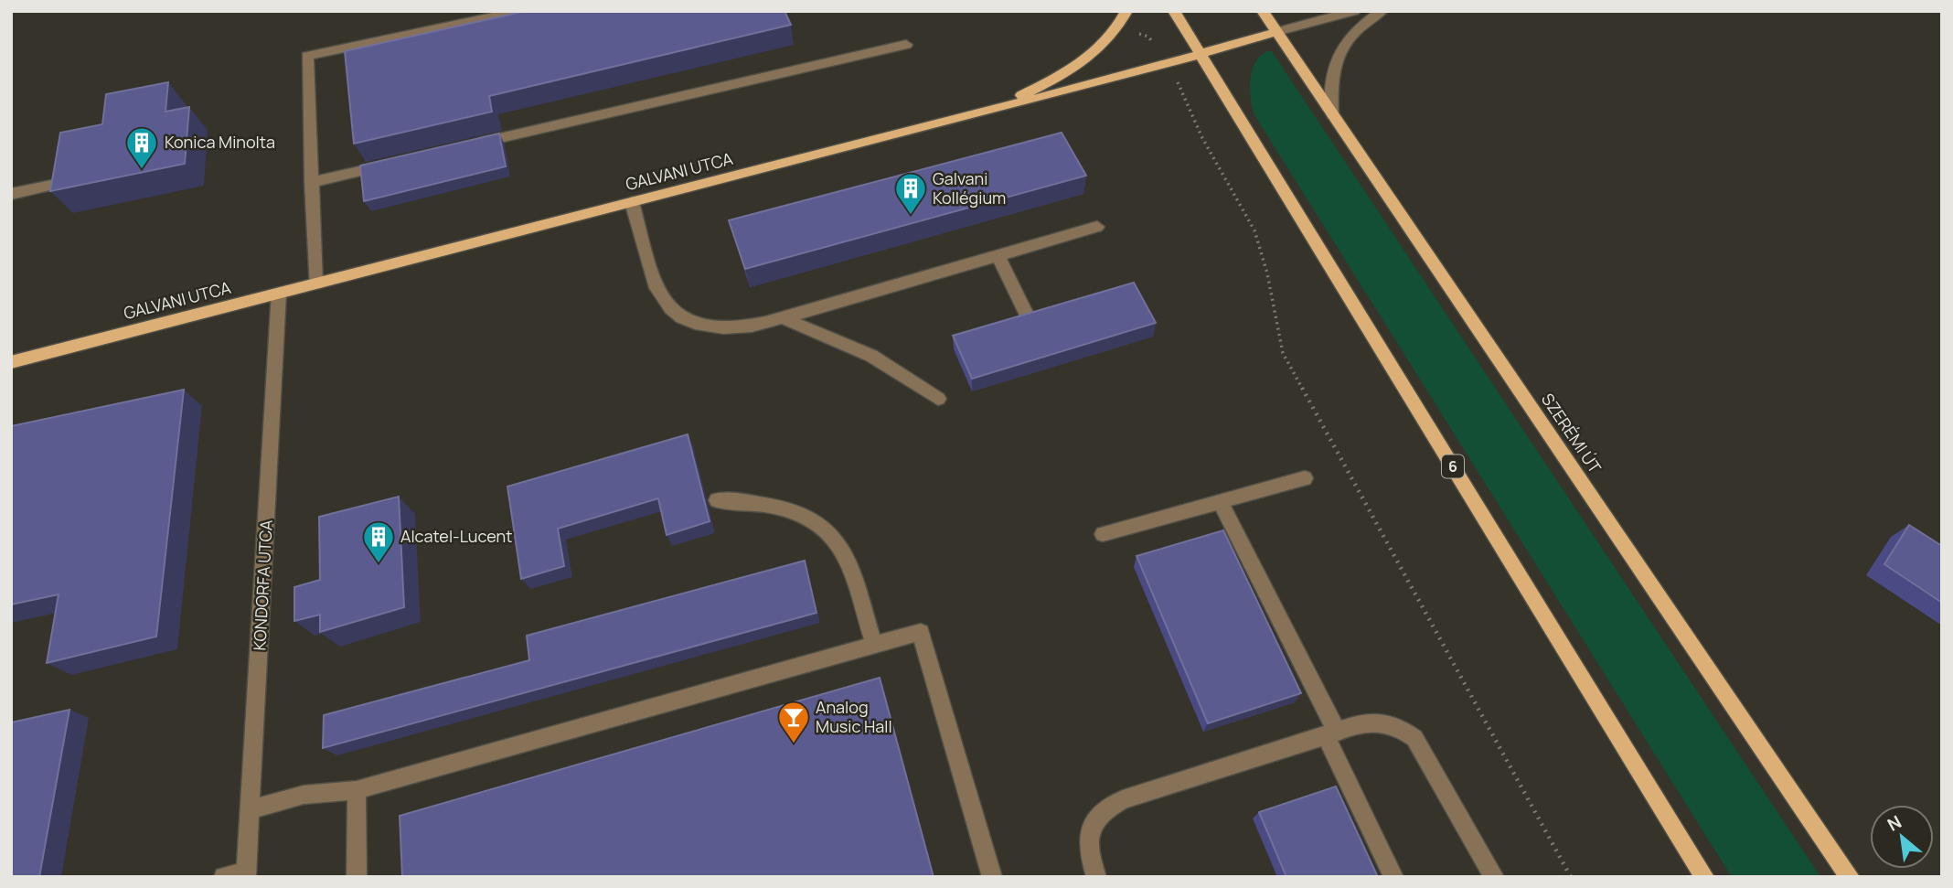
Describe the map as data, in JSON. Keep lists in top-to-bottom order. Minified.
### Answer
{"streets":{"main road":["GALVANI UTCA","SZERÉMI ÚT","6"],"street":["KONDORFA UTCA"]},"crossings":[["GALVANI UTCA","SZERÉMI ÚT"],["GALVANI UTCA","6"],["GALVANI UTCA","KONDORFA UTCA"]],"places":{"building":["Konica Minolta","Galvani Kollégium","Alcatel-Lucent"],"bar":["Analog Music Hall"]},"north":"top left"}
